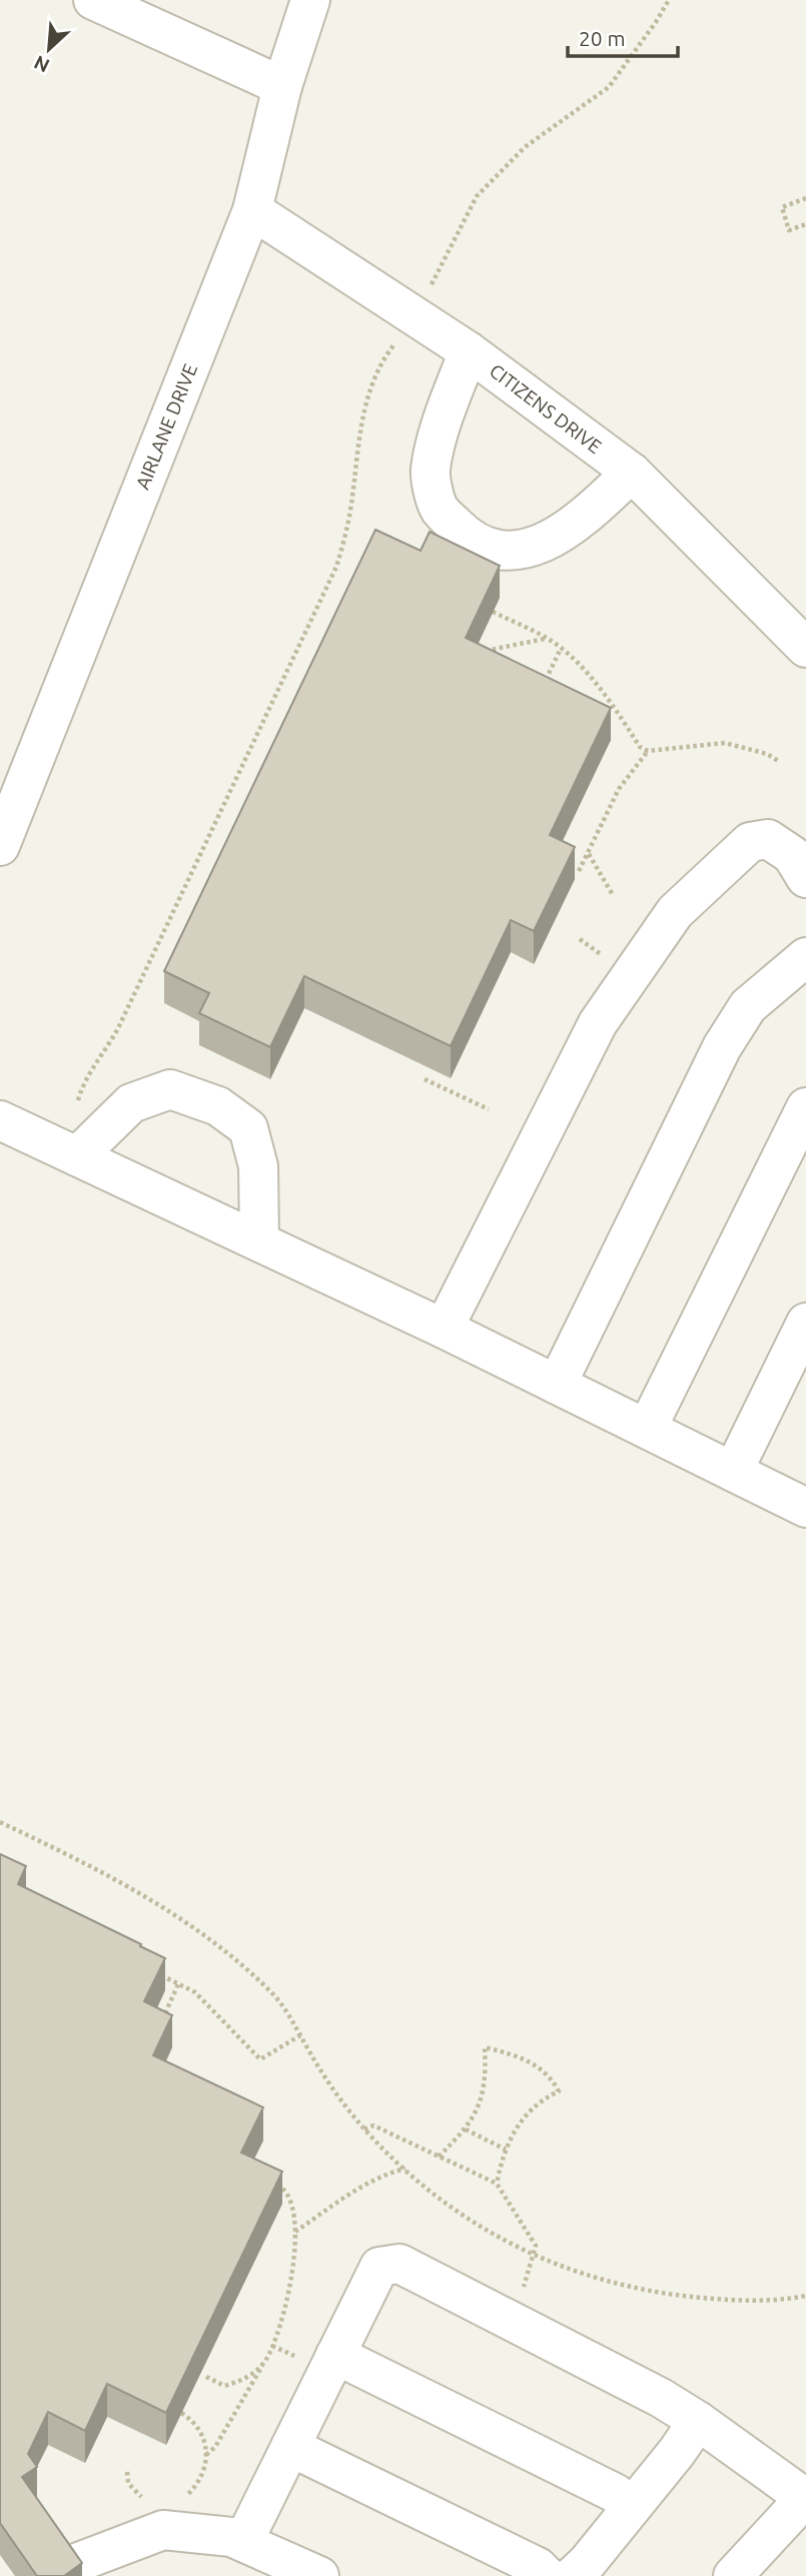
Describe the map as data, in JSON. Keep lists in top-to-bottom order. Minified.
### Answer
{"streets":{"street":["CITIZENS DRIVE","AIRLANE DRIVE"]},"crossings":[["CITIZENS DRIVE","AIRLANE DRIVE"]],"scale_bar":"20 m","north":"bottom left"}
